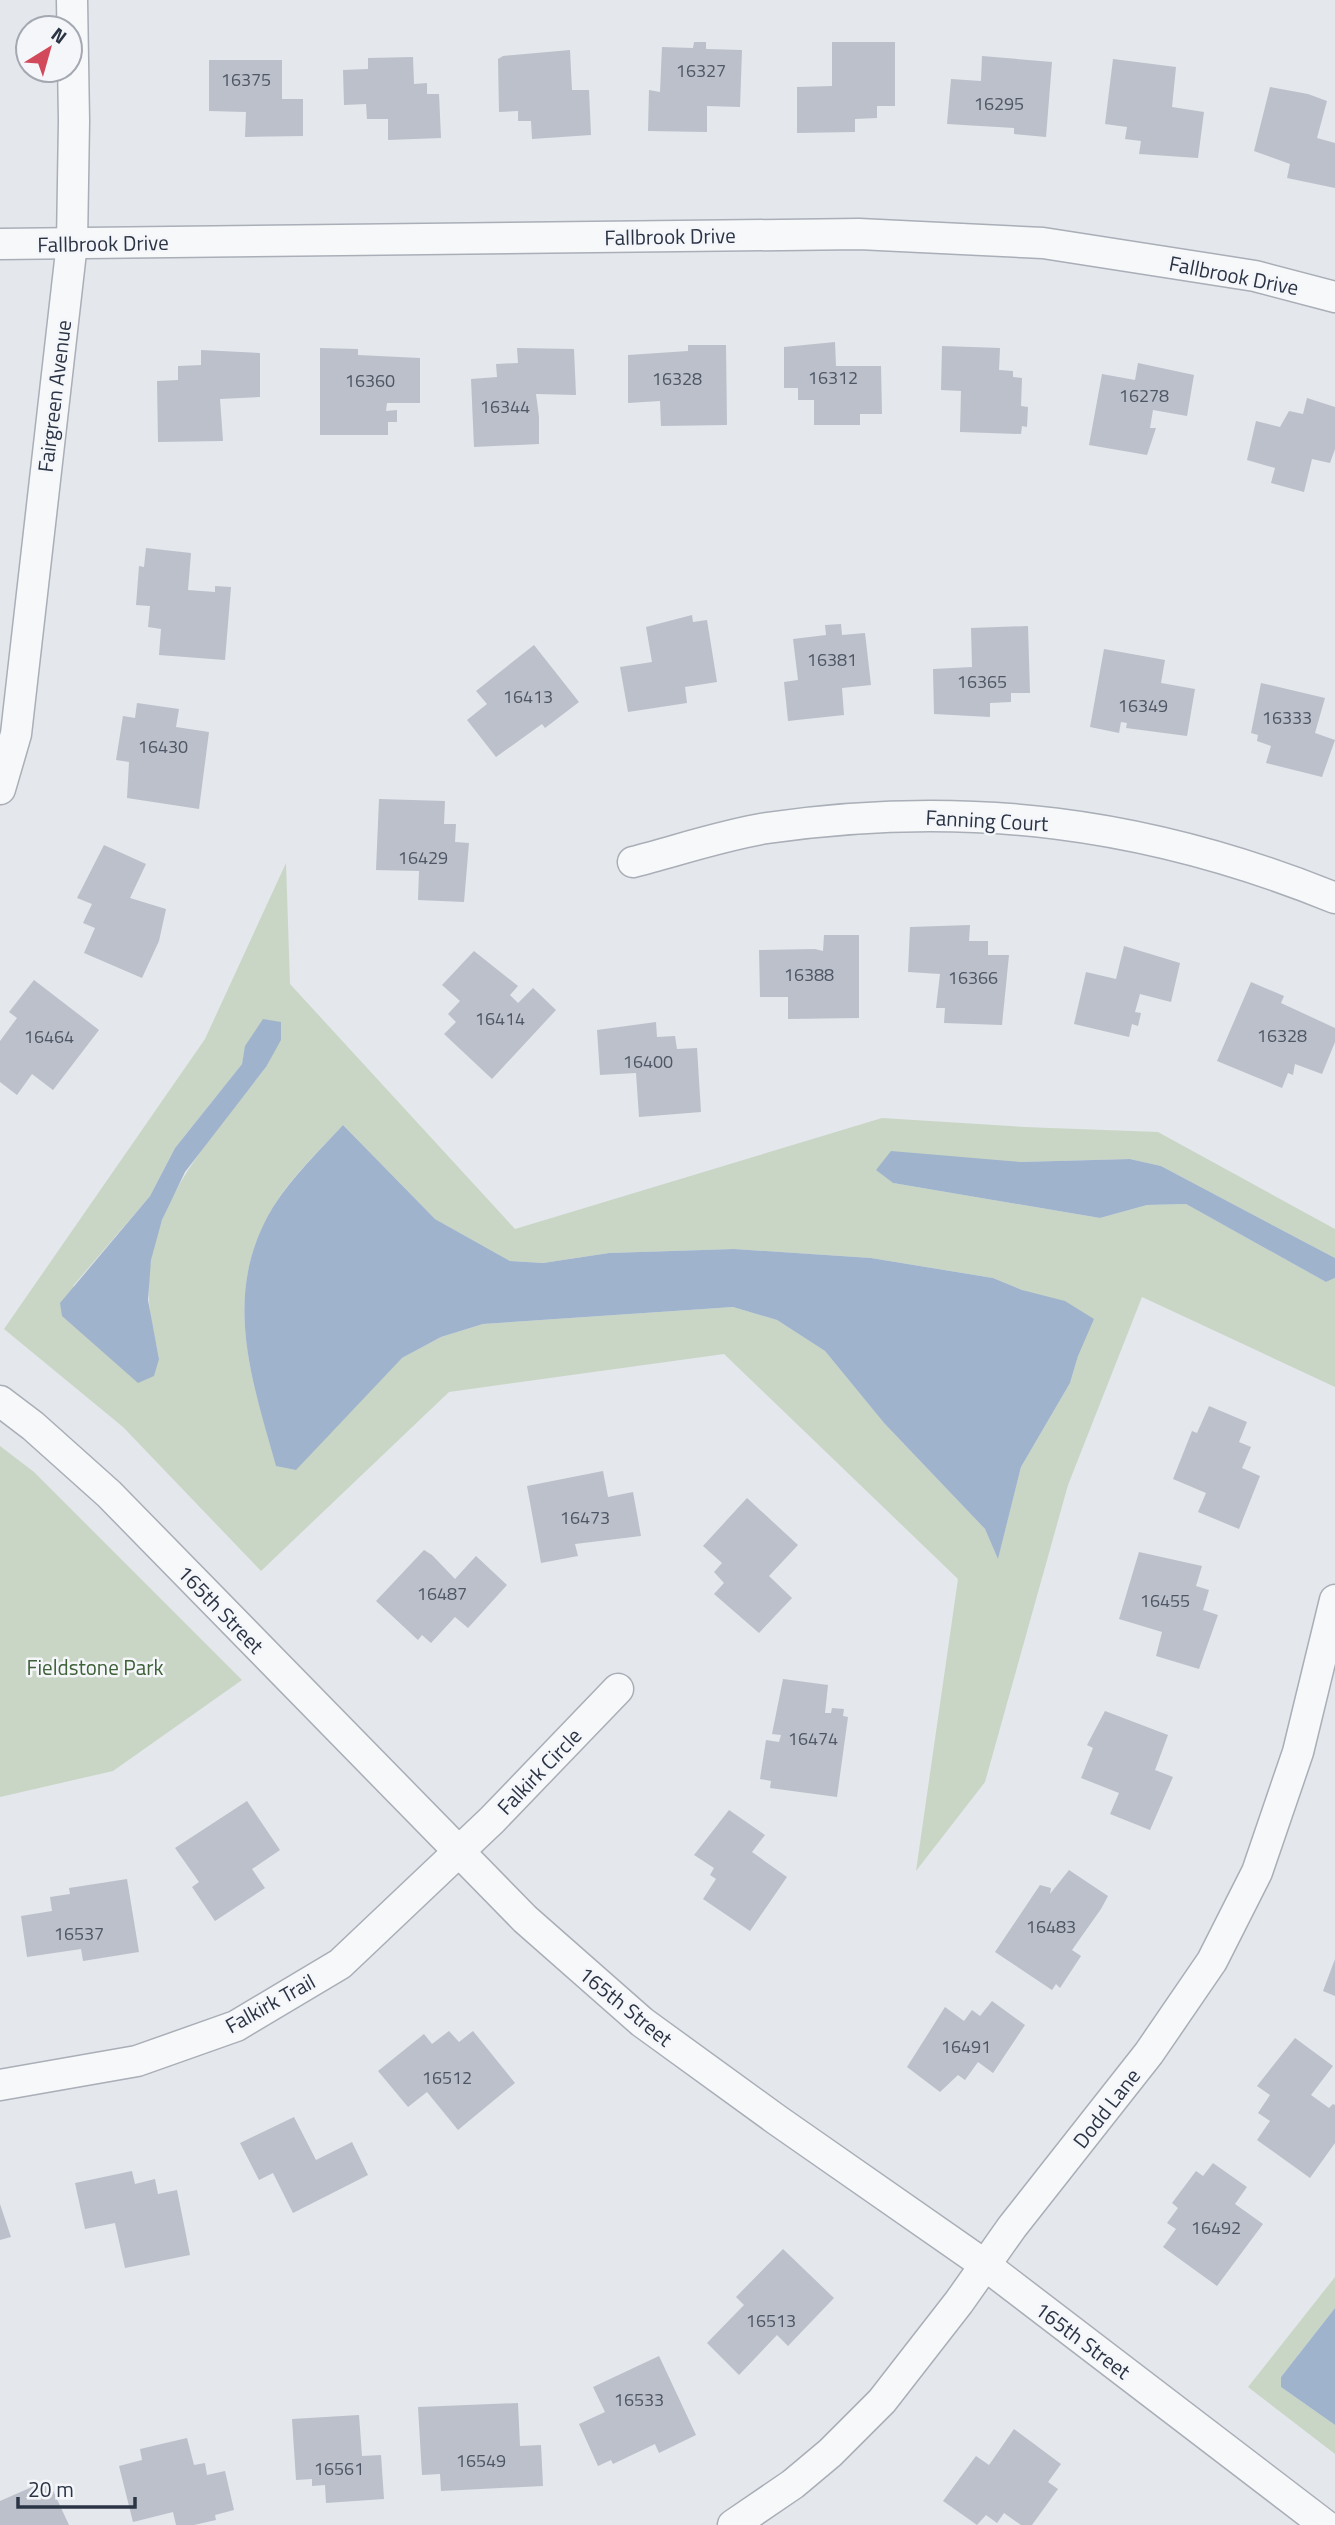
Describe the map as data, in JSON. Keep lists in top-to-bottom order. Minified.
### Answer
{"streets":{"street":["Fallbrook Drive","Fairgreen Avenue","Fanning Court","165th Street","Falkirk Circle","Falkirk Trail","Dodd Lane"]},"crossings":[["Fallbrook Drive","Fairgreen Avenue"],["165th Street","Falkirk Circle"],["165th Street","Falkirk Trail"],["165th Street","Dodd Lane"],["Falkirk Circle","Falkirk Trail"]],"parks":["Fieldstone Park"],"house_numbers":["16327","16375","16295","16312","16328","16360","16278","16344","16381","16365","16413","16349","16333","16430","16429","16388","16366","16414","16328","16464","16400","16473","16487","16455","16474","16483","16537","16491","16512","16492","16513","16533","16549","16561"],"scale_bar":"20 m","north":"top right"}
